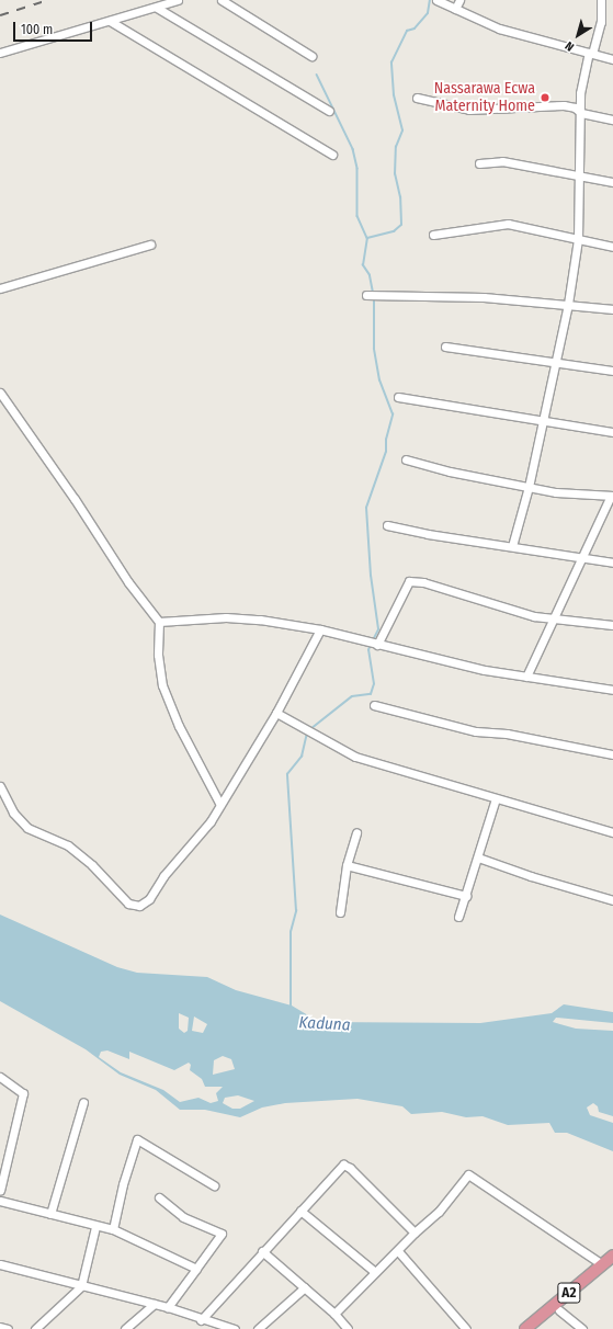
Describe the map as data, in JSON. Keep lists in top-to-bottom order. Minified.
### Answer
{"streets":{"highway":["A2"]},"water":["Kaduna"],"places":["Nassarawa Ecwa Maternity Home"],"scale_bar":"100 m","north":"bottom left"}
